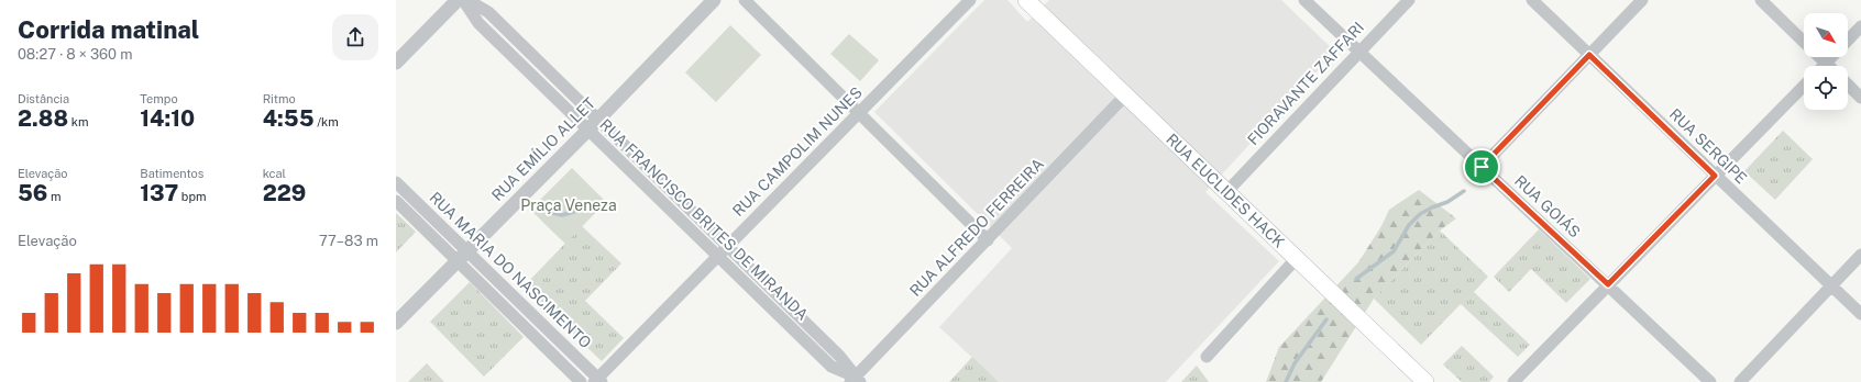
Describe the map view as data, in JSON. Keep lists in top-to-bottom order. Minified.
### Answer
{"streets":{"main road":["RUA EUCLIDES HACK"],"street":["FIORAVANTE ZAFFARI","RUA SERGIPE","RUA EMÍLIO ALLET","RUA CAMPOLIM NUNES","RUA GOIÁS","RUA FRANCISCO BRITES DE MIRANDA","RUA ALFREDO FERREIRA","RUA MARIA DO NASCIMENTO"]},"crossings":[["FIORAVANTE ZAFFARI","RUA EUCLIDES HACK"],["FIORAVANTE ZAFFARI","RUA GOIÁS"],["RUA EMÍLIO ALLET","RUA FRANCISCO BRITES DE MIRANDA"],["RUA EMÍLIO ALLET","RUA MARIA DO NASCIMENTO"],["RUA CAMPOLIM NUNES","RUA FRANCISCO BRITES DE MIRANDA"],["RUA CAMPOLIM NUNES","RUA MARIA DO NASCIMENTO"],["RUA EUCLIDES HACK","RUA ALFREDO FERREIRA"],["RUA FRANCISCO BRITES DE MIRANDA","RUA ALFREDO FERREIRA"]],"parks":["Praça Veneza"],"north":"bottom right","page":{"heading":["Corrida matinal","08:27 · 8 × 360 m"],"stats":[["Distância","2.88 km"],["Tempo","14:10"],["Ritmo","4:55 /km"],["Elevação","56 m"],["Batimentos","137 bpm"],["kcal","229"]],"chart":["Elevação","77–83 m"]}}
